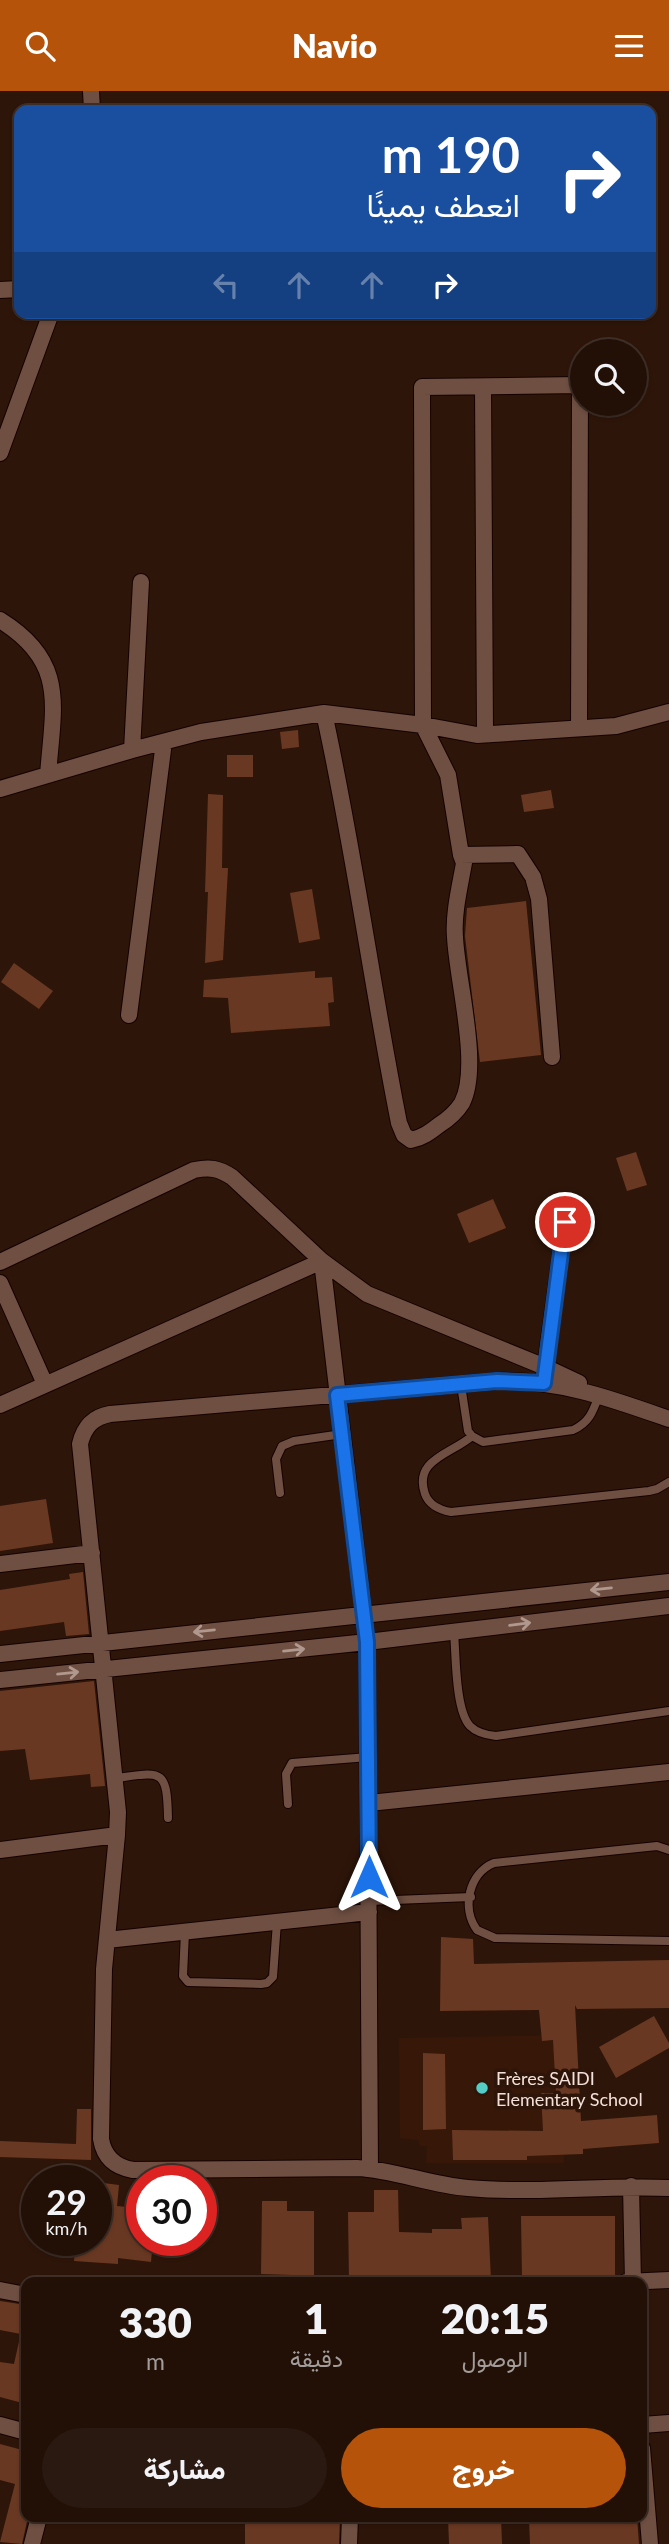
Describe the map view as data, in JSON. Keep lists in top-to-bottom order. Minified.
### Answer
{"places":["Frères SAIDI Elementary School"],"page":{"header":"Navio","turn":["190 m","انعطف يمينًا"],"speed":"29 km/h","limit":"30","eta":["20:15","الوصول","1","دقيقة","330","m"],"buttons":["خروج","مشاركة"]}}
